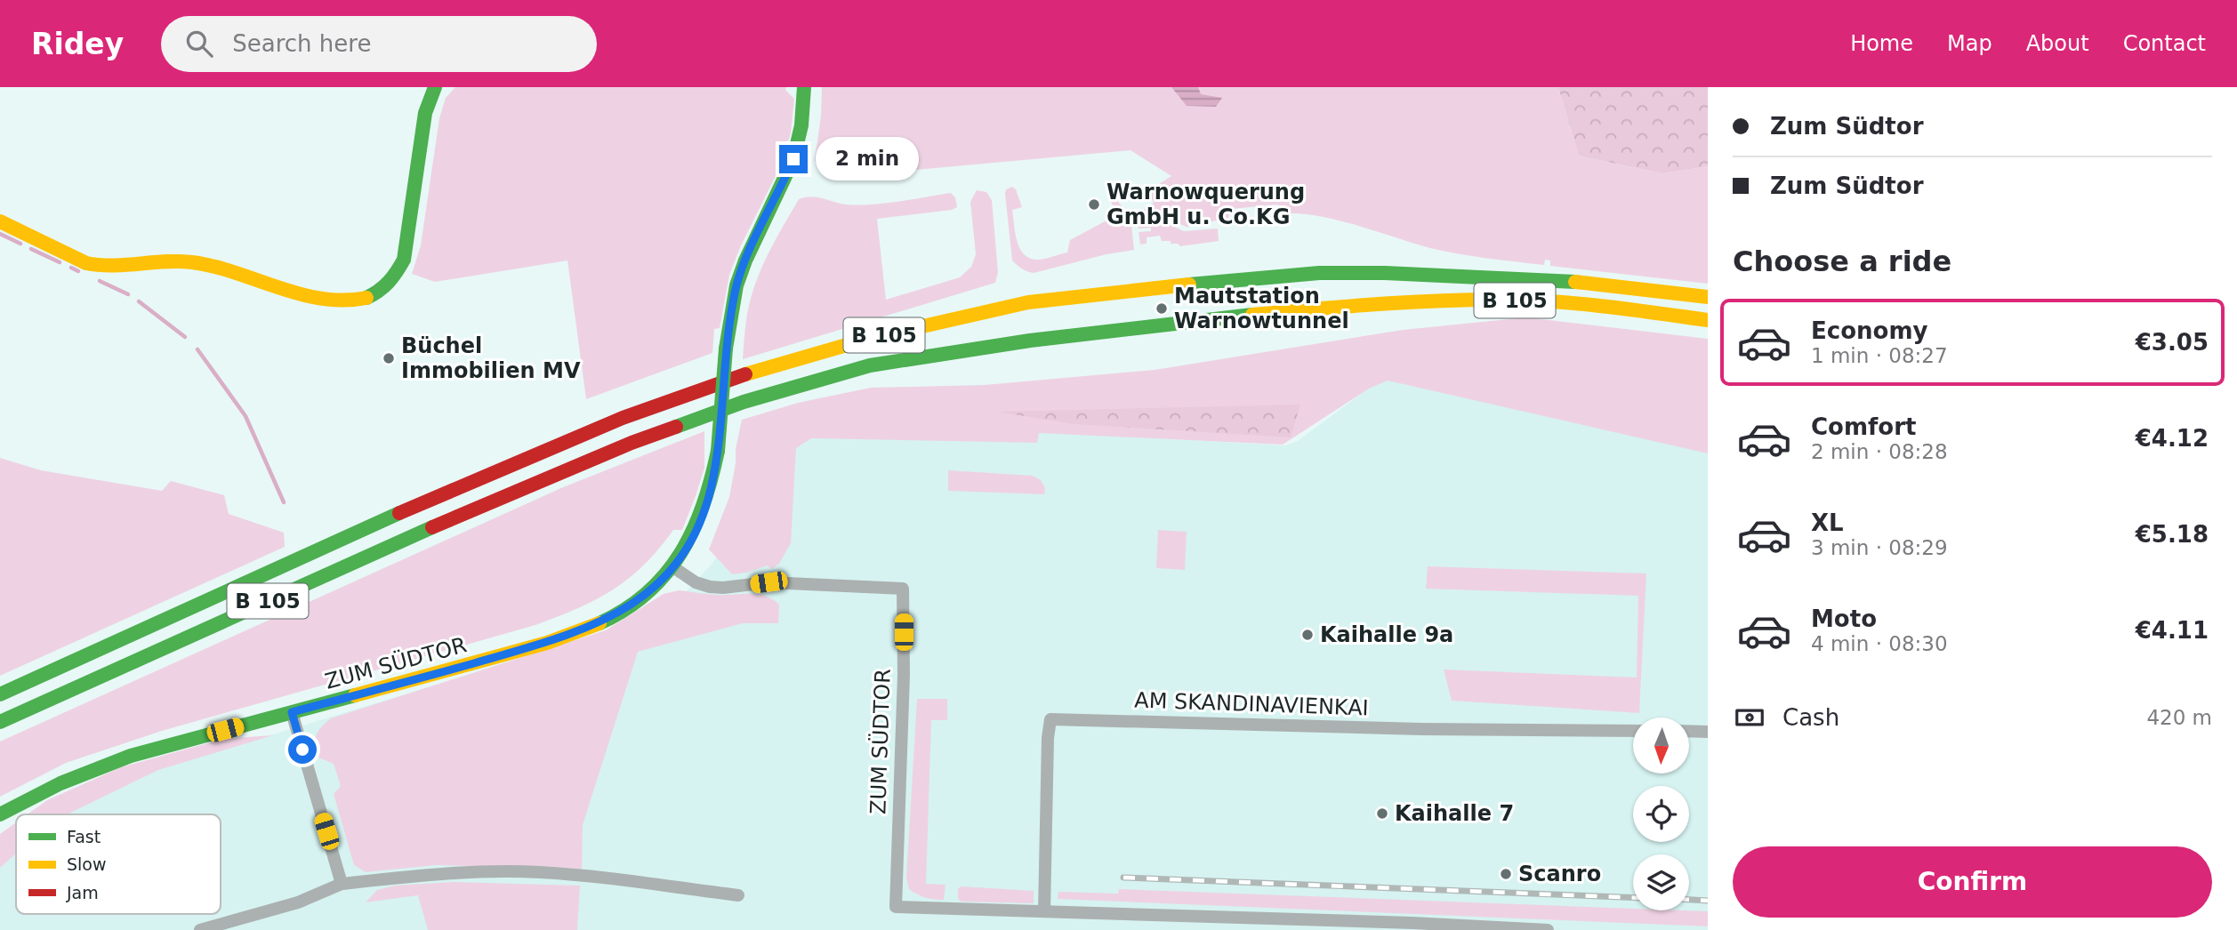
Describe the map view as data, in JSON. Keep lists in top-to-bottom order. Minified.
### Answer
{"streets":{"main road":["B 105","ZUM SÜDTOR"],"street":["AM SKANDINAVIENKAI"]},"crossings":[["ZUM SÜDTOR","AM SKANDINAVIENKAI"]],"places":["Warnowquerung GmbH u. Co.KG","Mautstation Warnowtunnel","Büchel Immobilien MV","Kaihalle 9a","Kaihalle 7","Scanro"],"legend":["Fast","Slow","Jam"],"north":"bottom","page":{"header":"Ridey","search":"Search here","nav":["Home","Map","About","Contact"],"banner":["Zum Südtor","Zum Südtor"],"bubble":"2 min","heading":"Choose a ride","list":[{"name":"Economy","note":"1 min · 08:27","value":"€3.05"},{"name":"Comfort","note":"2 min · 08:28","value":"€4.12"},{"name":"XL","note":"3 min · 08:29","value":"€5.18"},{"name":"Moto","note":"4 min · 08:30","value":"€4.11"}],"pay":["Cash","420 m"],"buttons":"Confirm"}}
